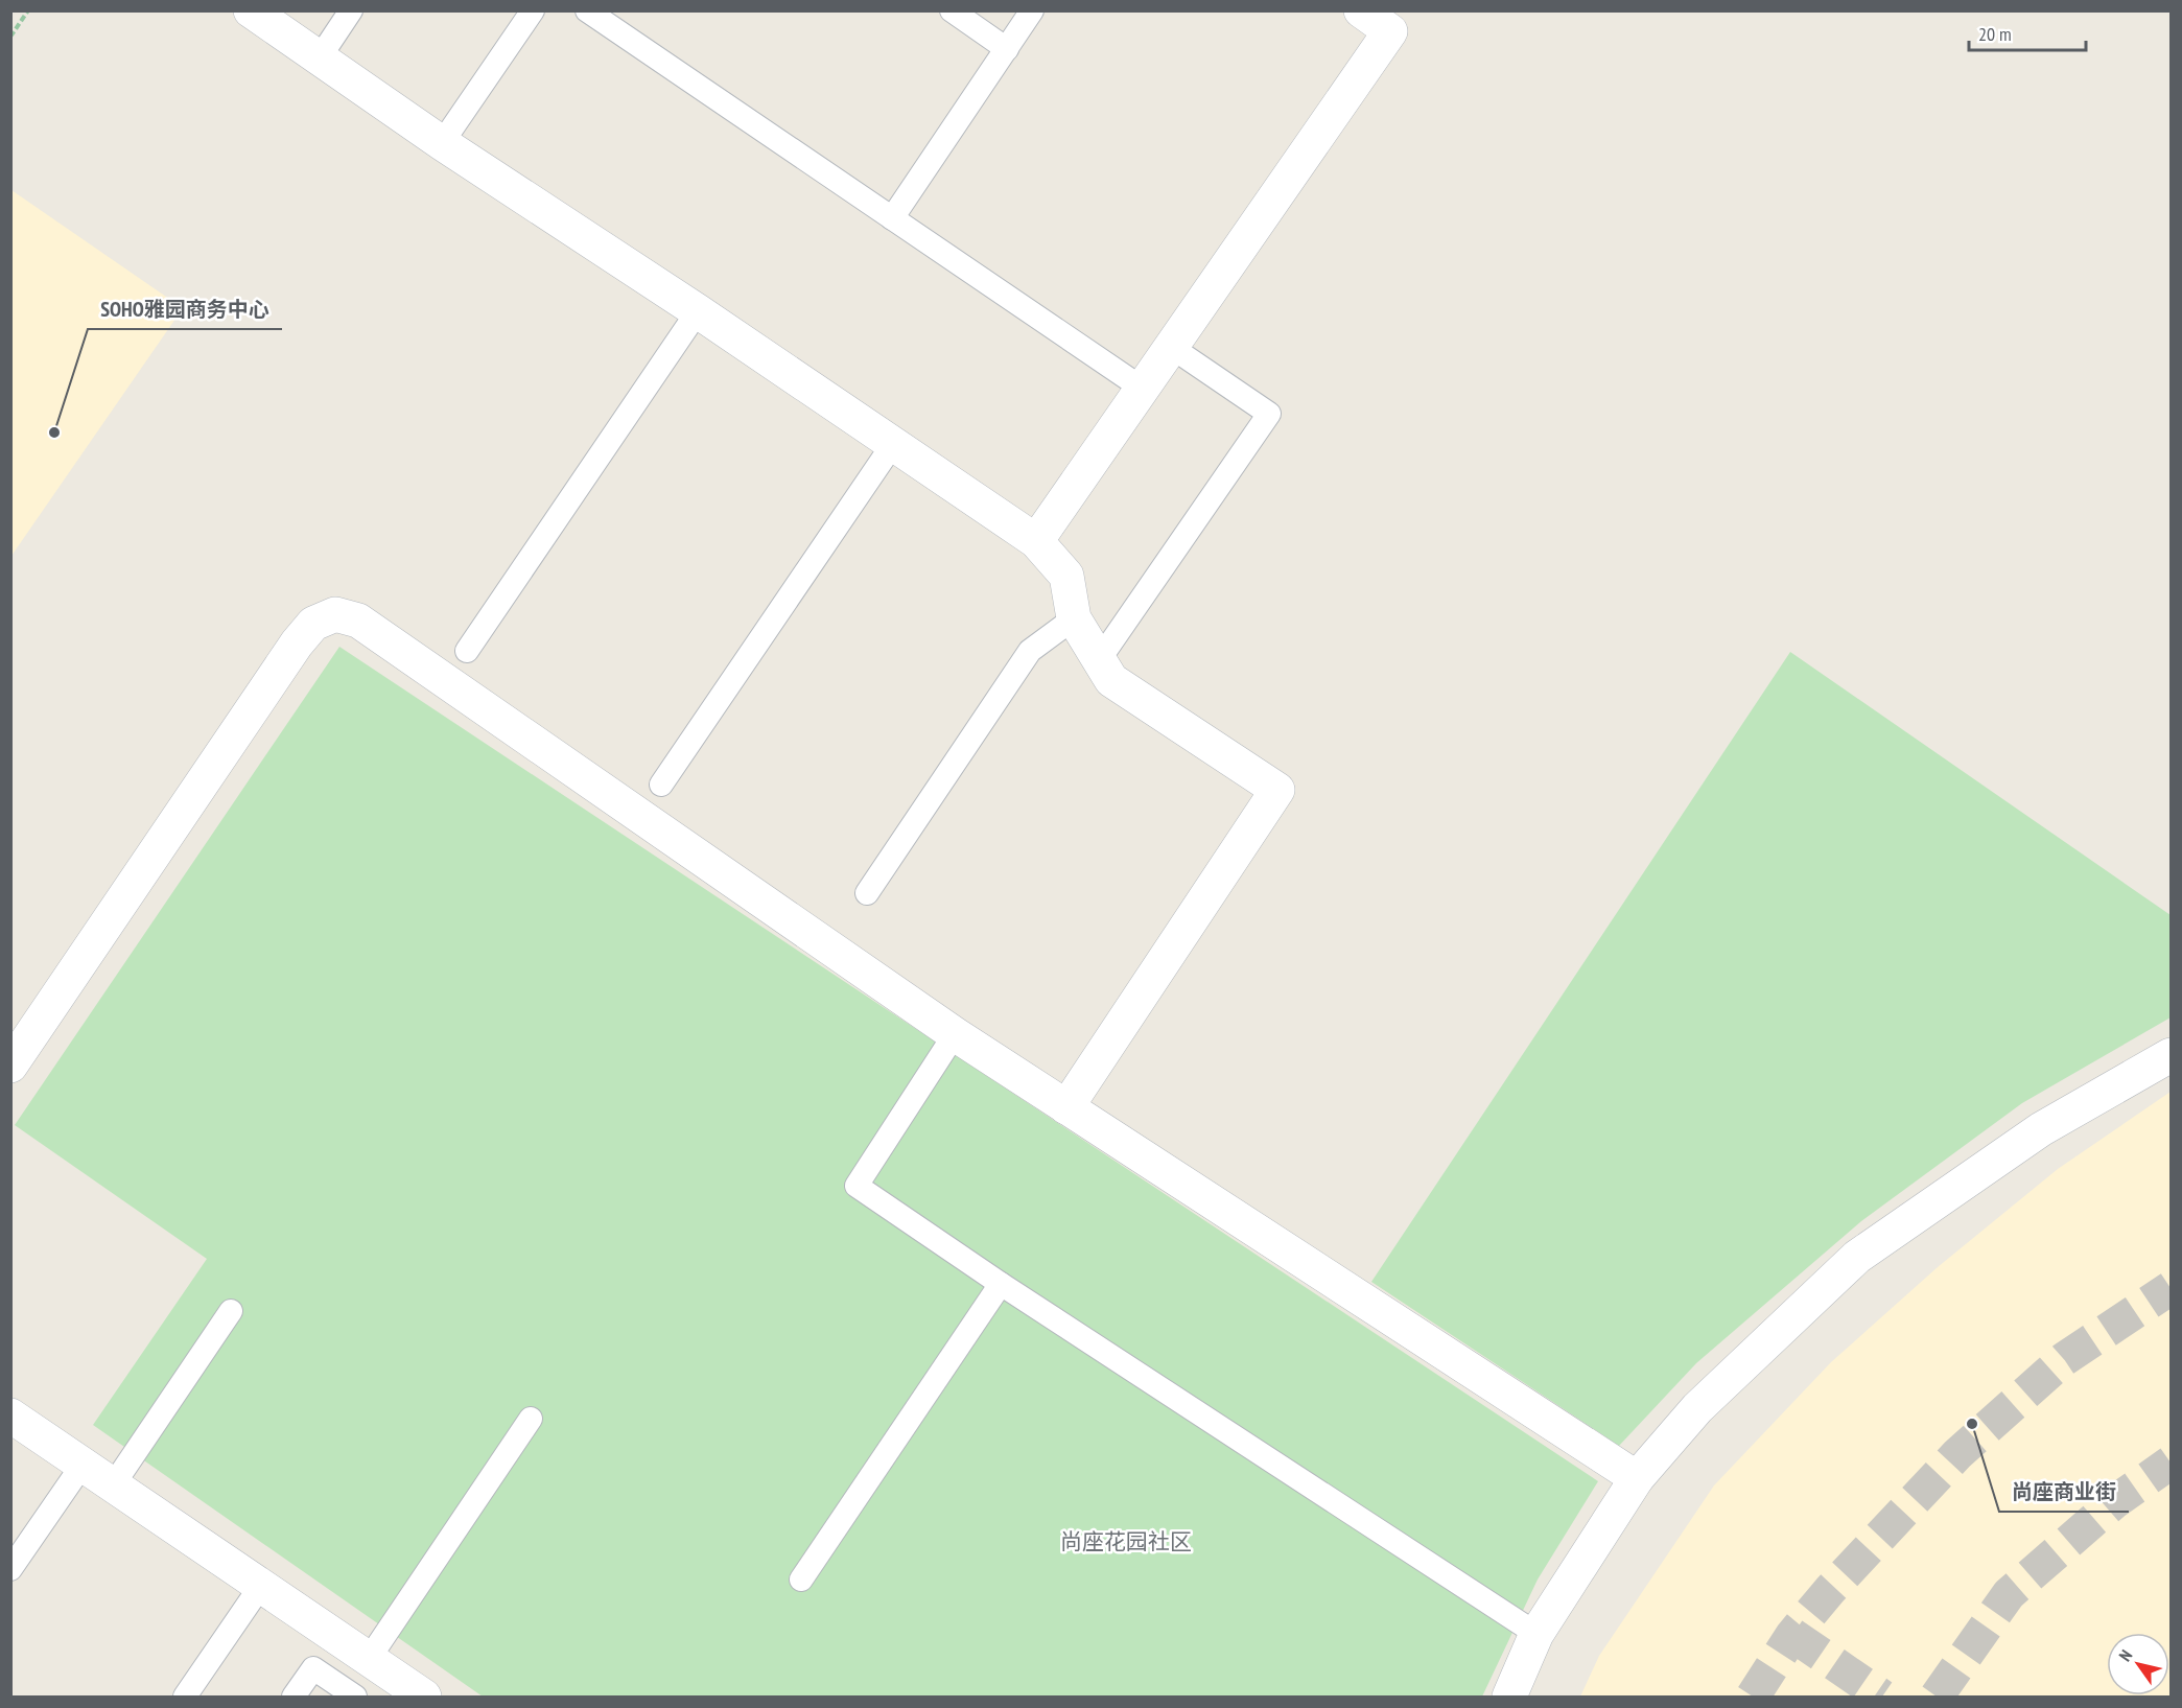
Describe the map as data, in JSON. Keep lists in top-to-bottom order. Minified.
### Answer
{"districts":["尚座花园社区"],"places":["SOHO雅园商务中心","尚座商业街"],"scale_bar":"20 m","north":"top left"}
